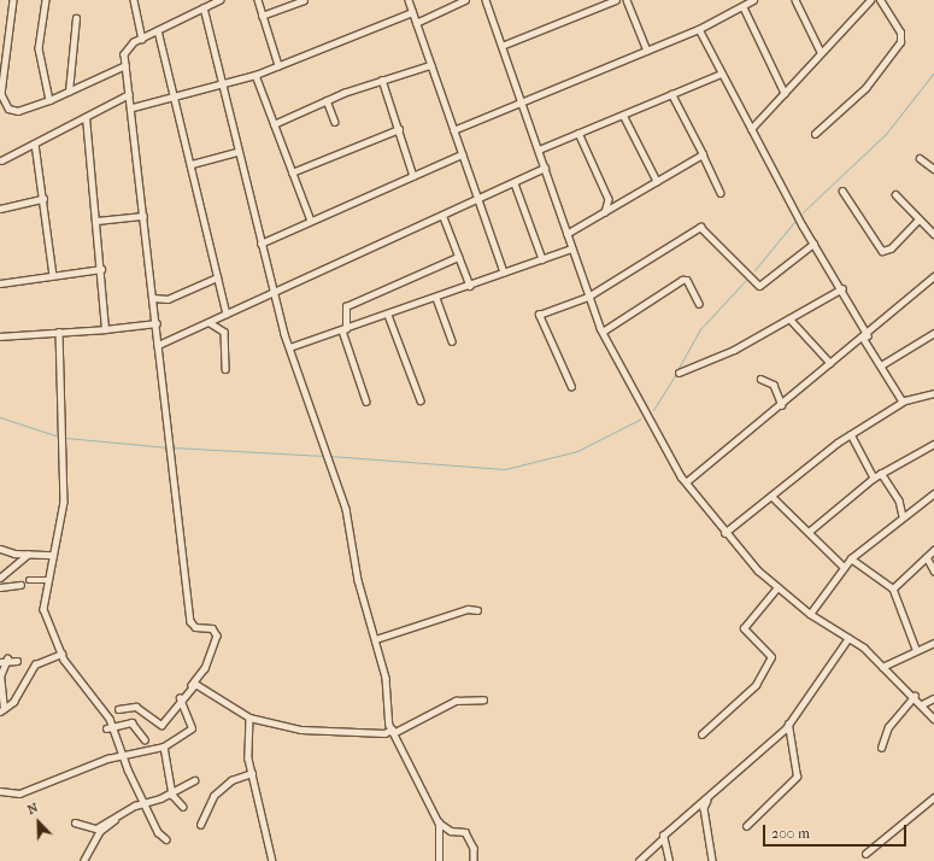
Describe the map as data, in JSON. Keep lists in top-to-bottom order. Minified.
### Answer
{"scale_bar":"200 m","north":"top left"}
